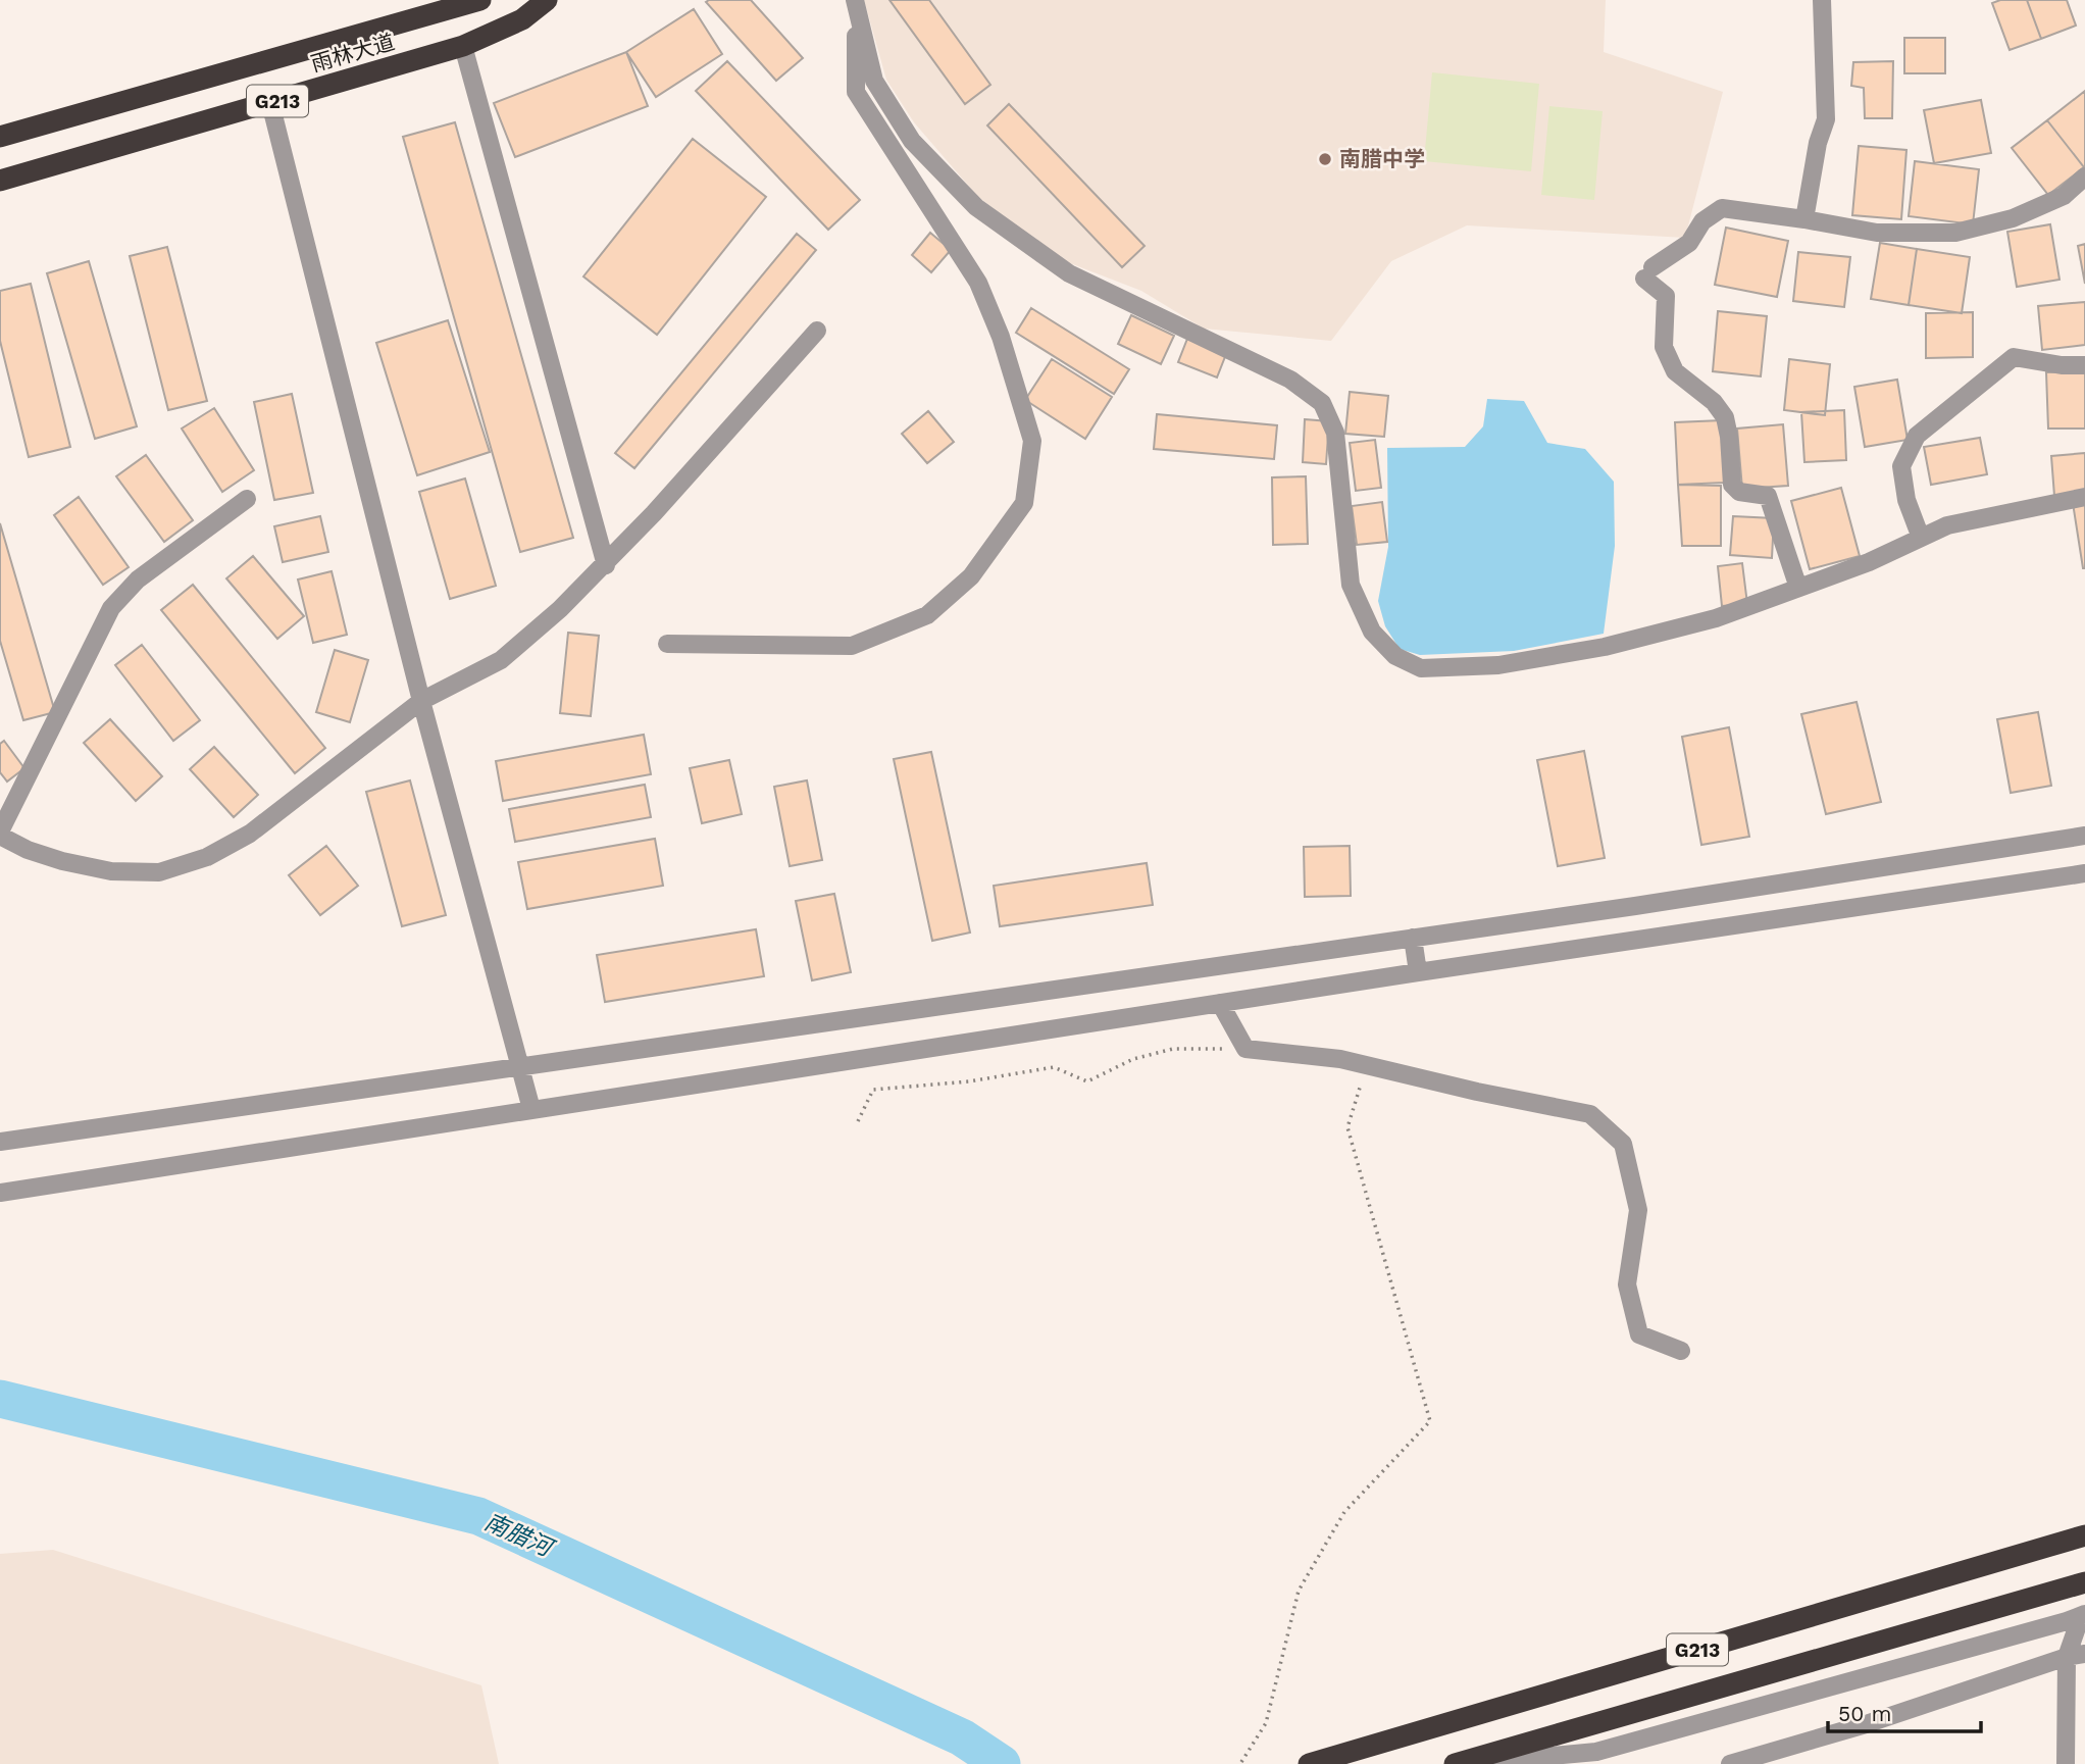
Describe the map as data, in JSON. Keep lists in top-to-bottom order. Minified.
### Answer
{"streets":{"highway":["雨林大道","G213"]},"water":["南腊河"],"places":["南腊中学"],"scale_bar":"50 m"}
